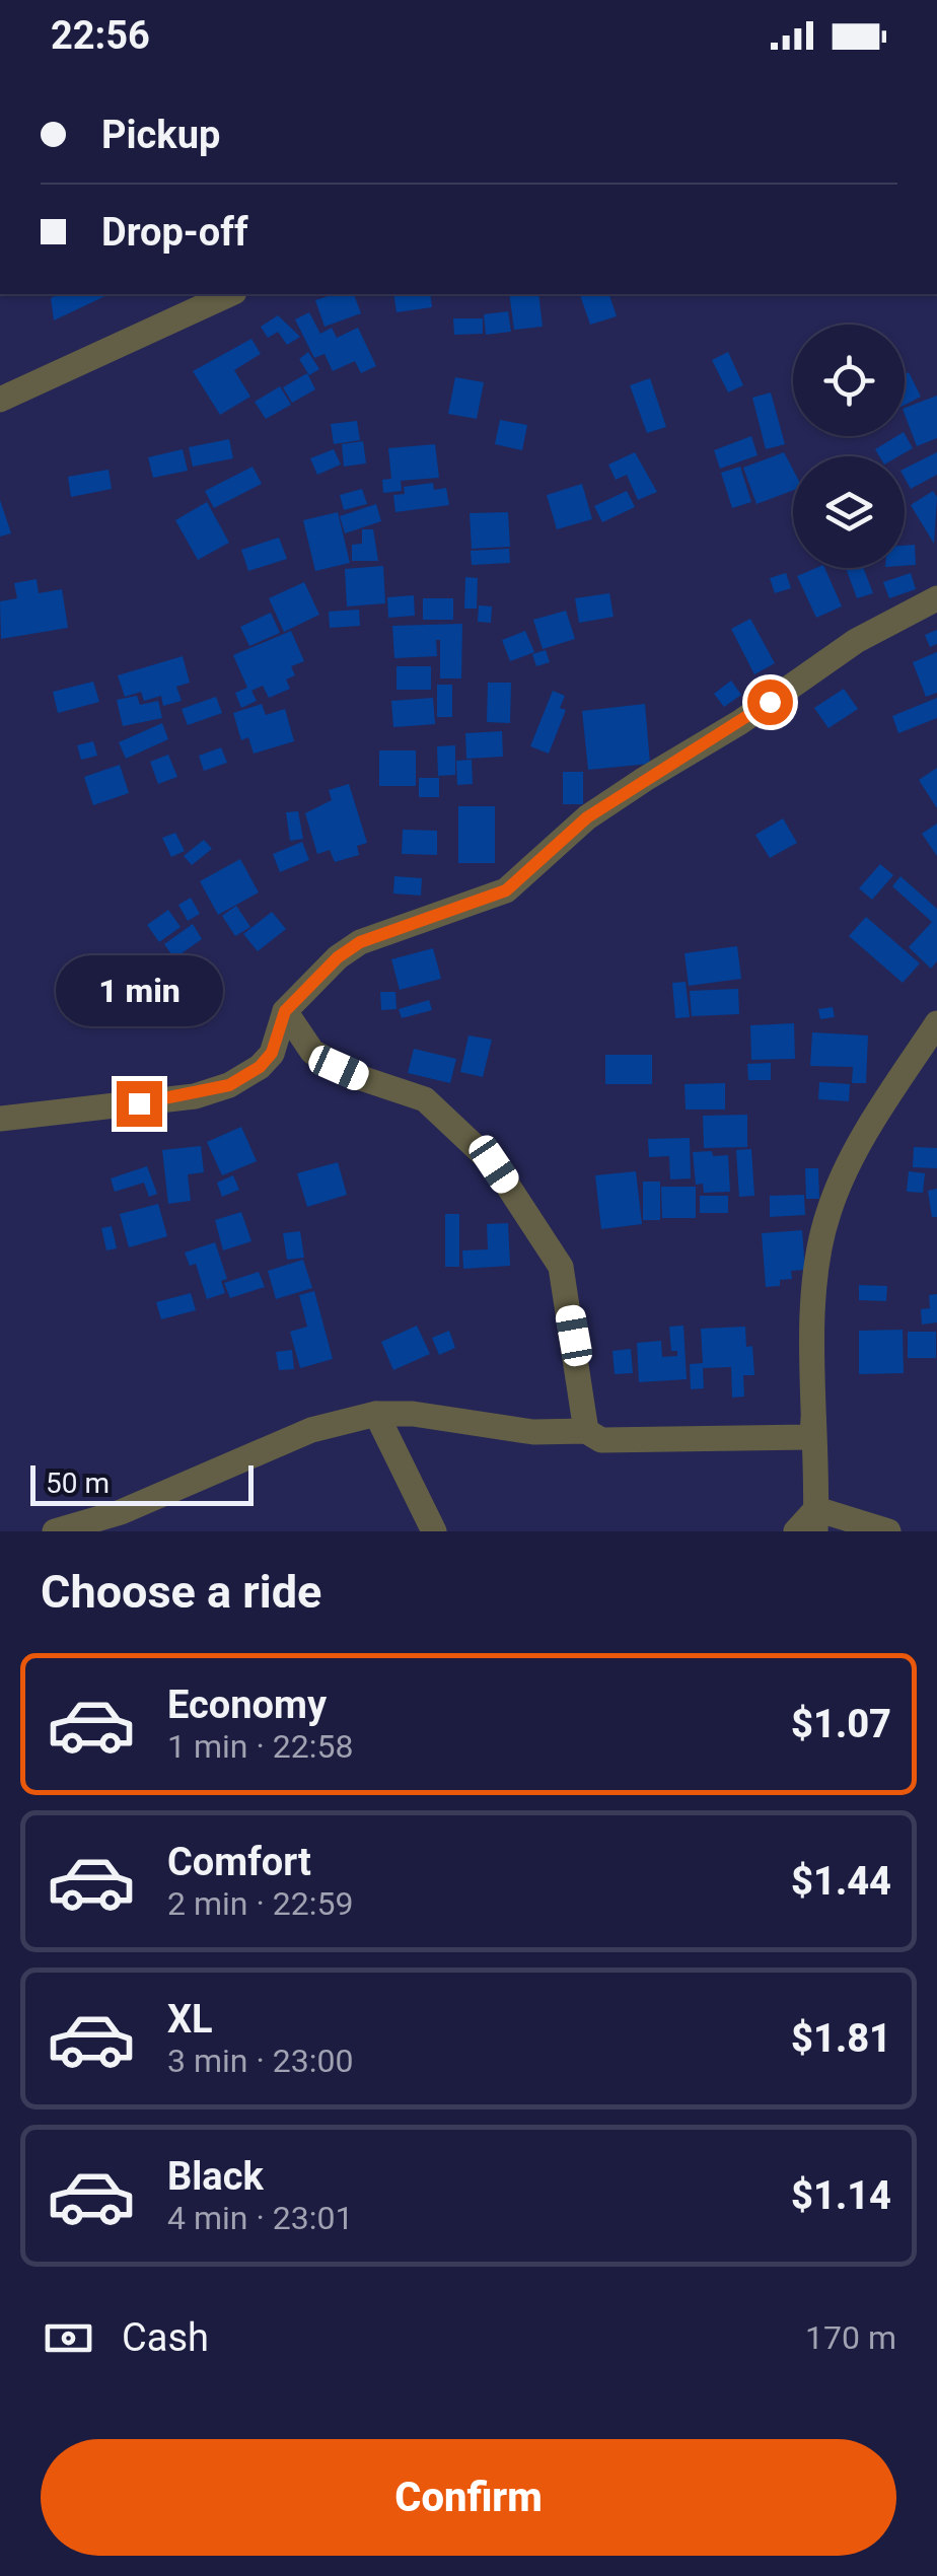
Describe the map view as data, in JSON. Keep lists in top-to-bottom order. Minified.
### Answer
{"scale_bar":"50 m","page":{"status":"22:56","banner":["Pickup","Drop-off"],"bubble":"1 min","scale":"50 m","heading":"Choose a ride","list":[{"name":"Economy","note":"1 min · 22:58","value":"$1.07"},{"name":"Comfort","note":"2 min · 22:59","value":"$1.44"},{"name":"XL","note":"3 min · 23:00","value":"$1.81"},{"name":"Black","note":"4 min · 23:01","value":"$1.14"}],"pay":["Cash","170 m"],"buttons":"Confirm"}}
